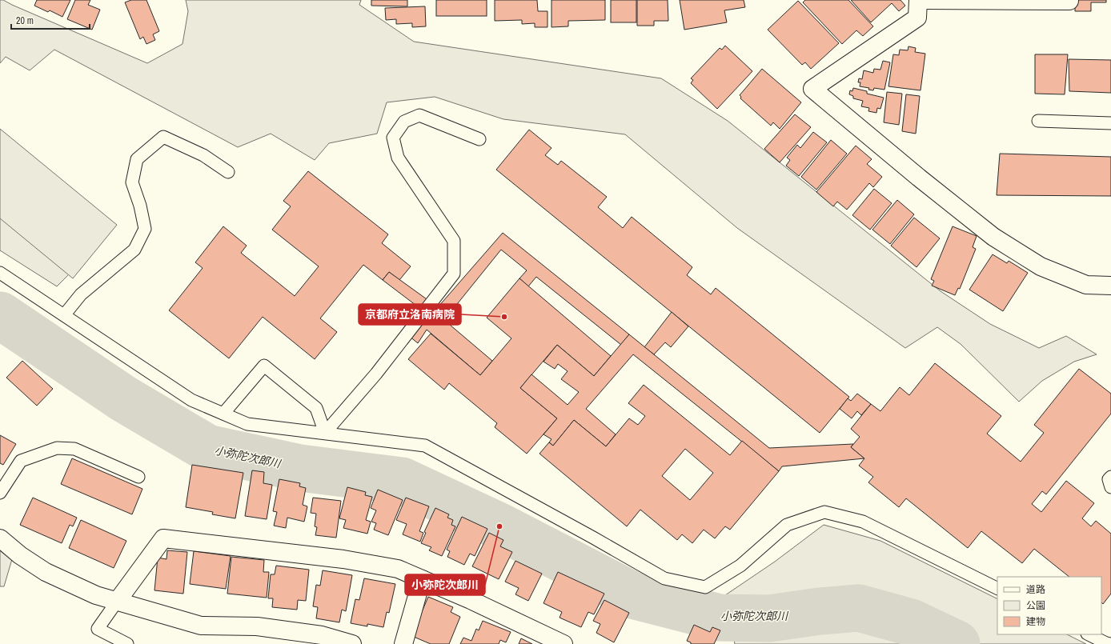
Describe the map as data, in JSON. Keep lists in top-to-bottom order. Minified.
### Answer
{"water":["小弥陀次郎川"],"places":["京都府立洛南病院","小弥陀次郎川"],"legend":["道路","公園","建物"],"scale_bar":"20 m"}
